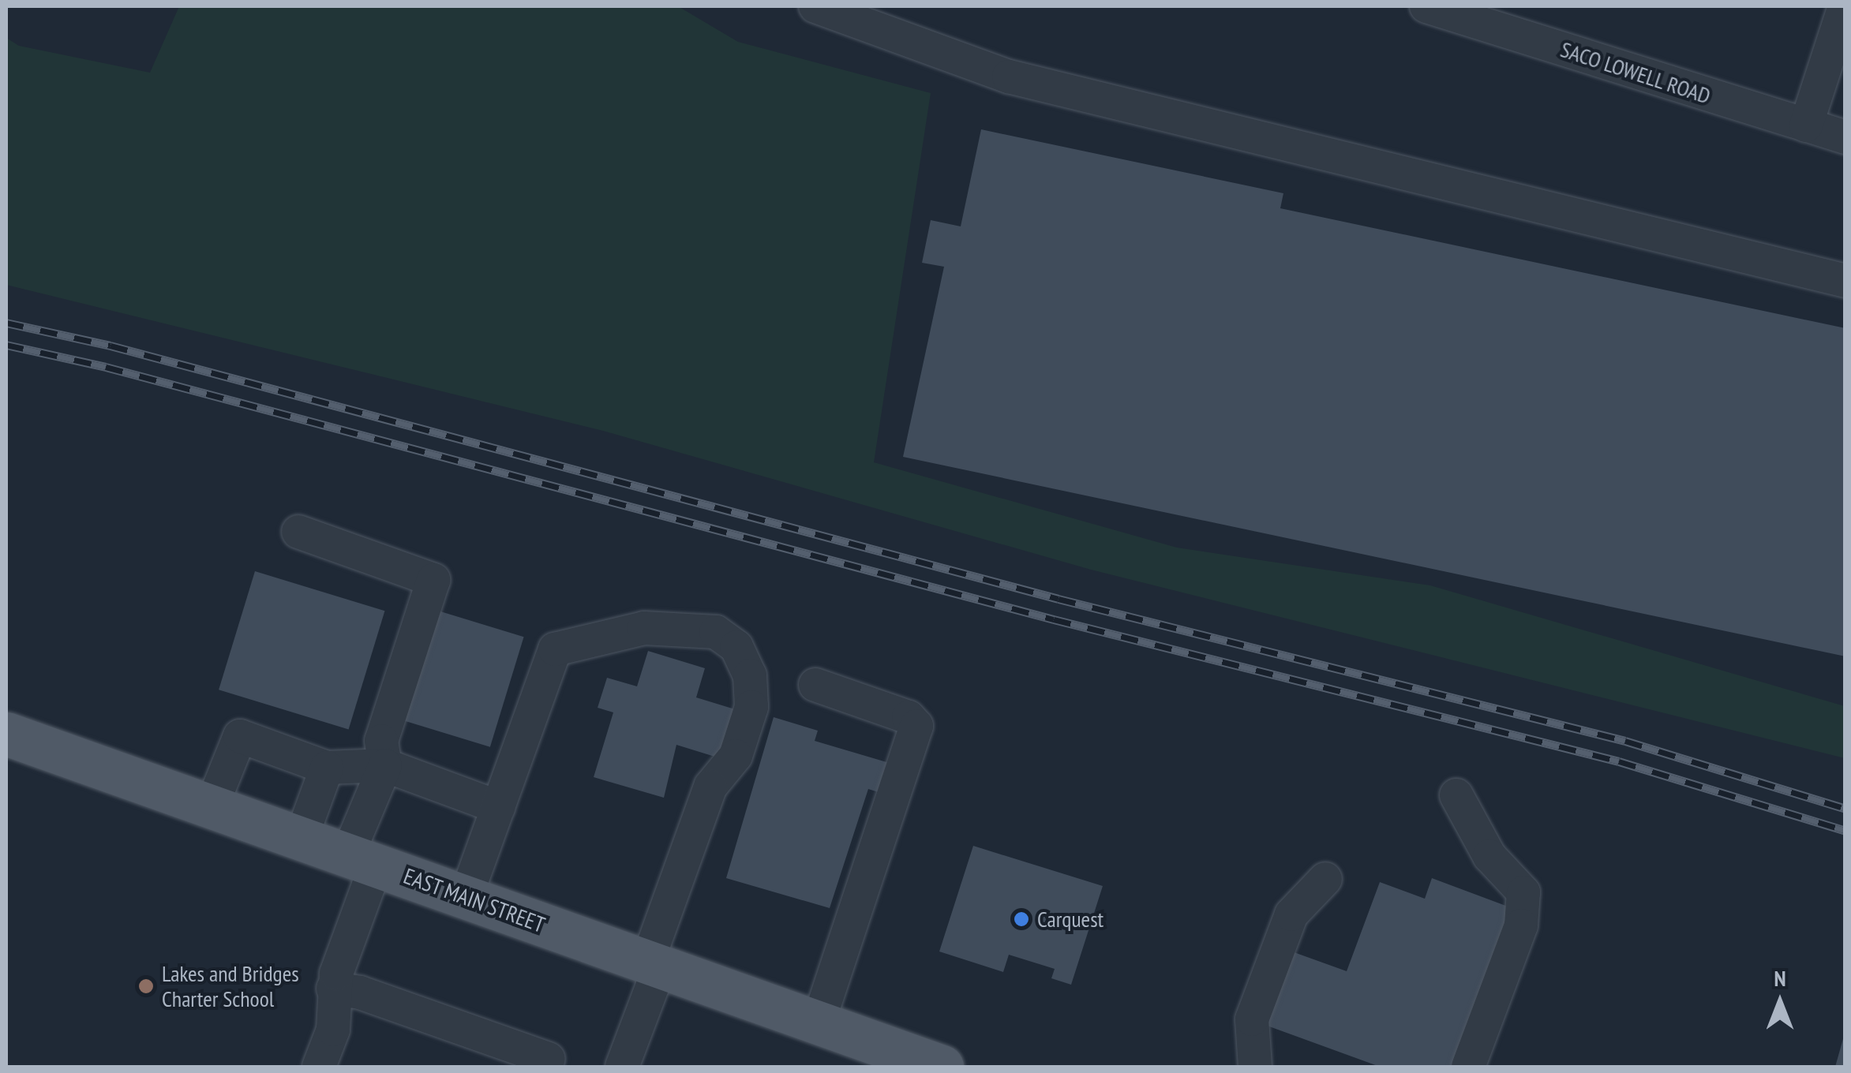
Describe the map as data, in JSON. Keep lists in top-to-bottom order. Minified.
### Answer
{"streets":{"main road":["EAST MAIN STREET"],"street":["SACO LOWELL ROAD"]},"places":["Carquest","Lakes and Bridges Charter School"],"north":"top"}
